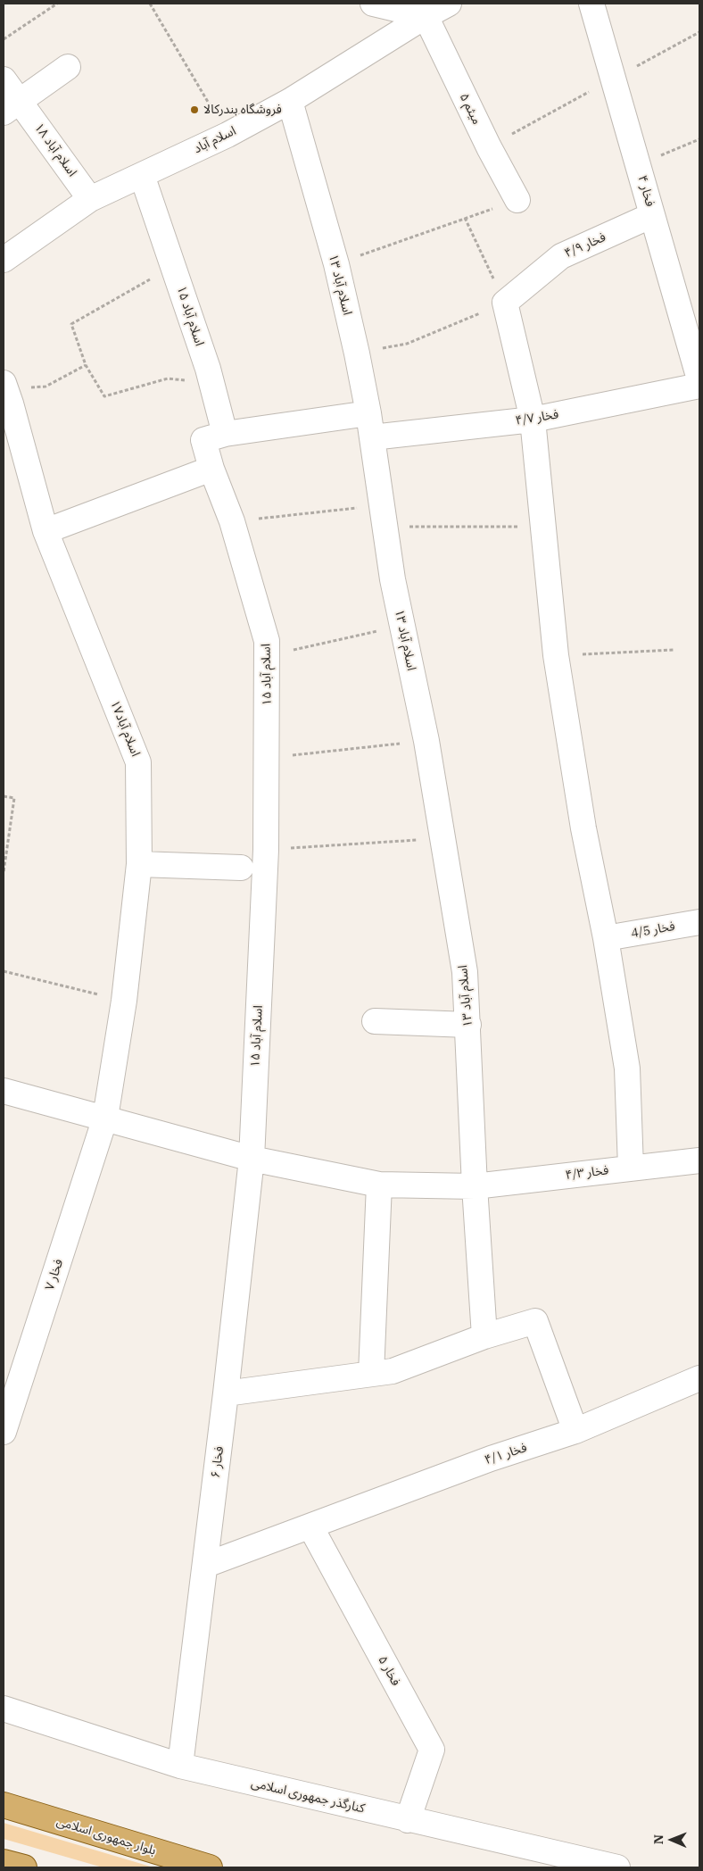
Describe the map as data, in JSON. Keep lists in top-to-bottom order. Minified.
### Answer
{"streets":{"main road":["بلوار جمهوری اسلامی"],"street":["میثم ۵","اسلام آباد","اسلام آباد ۱۸","فخار ۴","فخار ۴/۹","اسلام آباد ۱۳","اسلام آباد ۱۵","فخار ۴/۷","اسلام آباد۱۷","فخار 4/5","فخار ۴/۳","فخار ۷","فخار ۴/۱","فخار ۶","فخار ۵","کنارگذر جمهوری اسلامی"]},"crossings":[["میثم ۵","اسلام آباد"],["اسلام آباد","اسلام آباد ۱۸"],["اسلام آباد","اسلام آباد ۱۳"],["اسلام آباد","اسلام آباد ۱۵"],["فخار ۴","فخار ۴/۹"],["اسلام آباد ۱۳","فخار ۴/۷"],["اسلام آباد ۱۳","فخار ۴/۳"],["اسلام آباد ۱۵","فخار ۴/۳"],["اسلام آباد ۱۵","فخار ۶"],["اسلام آباد۱۷","فخار ۴/۳"],["اسلام آباد۱۷","فخار ۷"],["فخار ۴/۳","فخار ۷"],["فخار ۴/۳","فخار ۶"],["فخار ۴/۱","فخار ۶"],["فخار ۴/۱","فخار ۵"],["فخار ۶","کنارگذر جمهوری اسلامی"],["فخار ۵","کنارگذر جمهوری اسلامی"]],"places":["فروشگاه بندرکالا"],"north":"left"}
